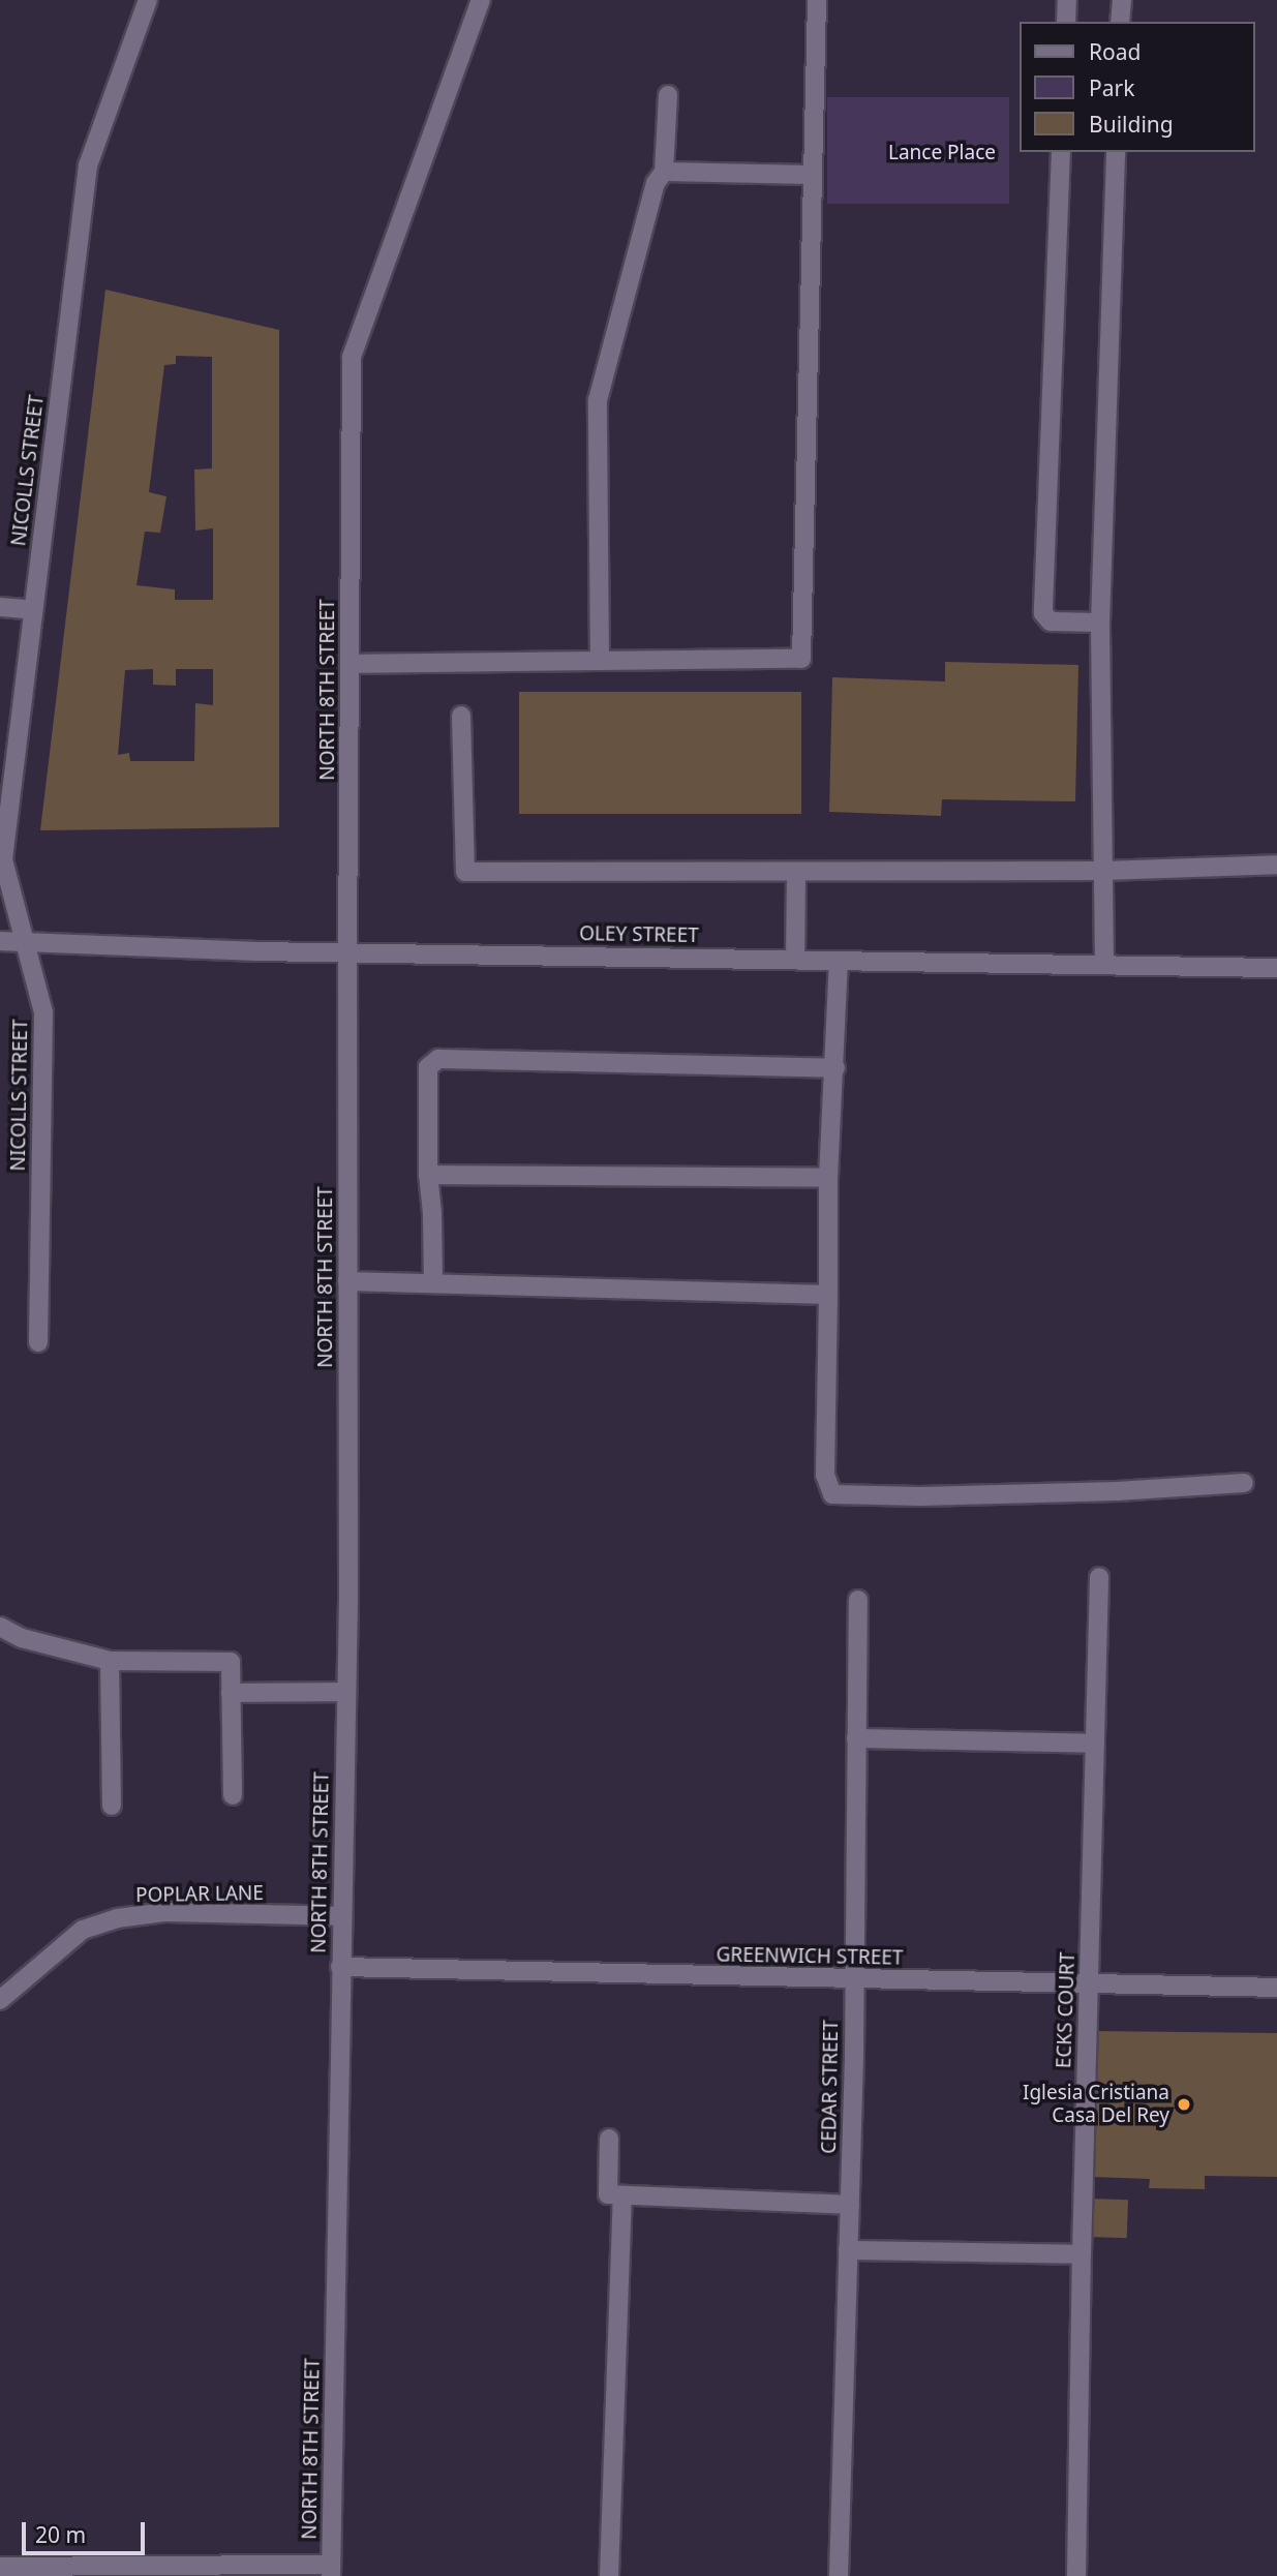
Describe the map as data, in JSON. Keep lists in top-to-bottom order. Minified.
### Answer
{"streets":{"street":["NICOLLS STREET","NORTH 8TH STREET","OLEY STREET","POPLAR LANE","GREENWICH STREET","ECKS COURT","CEDAR STREET"]},"crossings":[["NICOLLS STREET","OLEY STREET"],["NORTH 8TH STREET","OLEY STREET"],["NORTH 8TH STREET","POPLAR LANE"],["NORTH 8TH STREET","GREENWICH STREET"],["GREENWICH STREET","ECKS COURT"],["GREENWICH STREET","CEDAR STREET"]],"parks":["Lance Place"],"places":["Iglesia Cristiana Casa Del Rey"],"legend":["Road","Park","Building"],"scale_bar":"20 m"}
